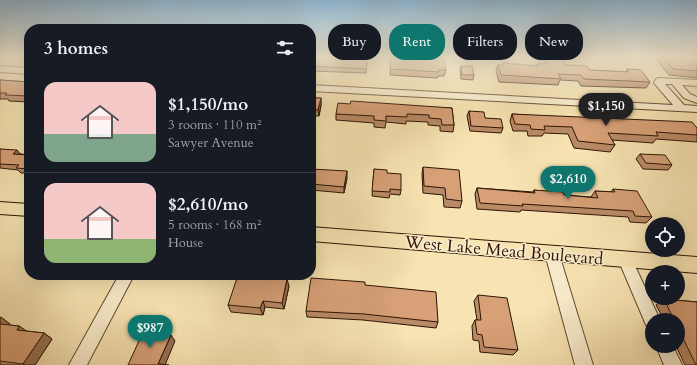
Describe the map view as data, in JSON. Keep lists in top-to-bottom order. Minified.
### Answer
{"streets":{"main road":["West Lake Mead Boulevard"]},"page":{"chip":["Buy","Rent","Filters","New"],"heading":"3 homes","list":[{"name":"$1,150/mo","note":"3 rooms · 110 m² · Sawyer Avenue"},{"name":"$2,610/mo","note":"5 rooms · 168 m² · House"}],"price":["$1,150","$2,610","$987"],"map_buttons":["+","−"]}}
